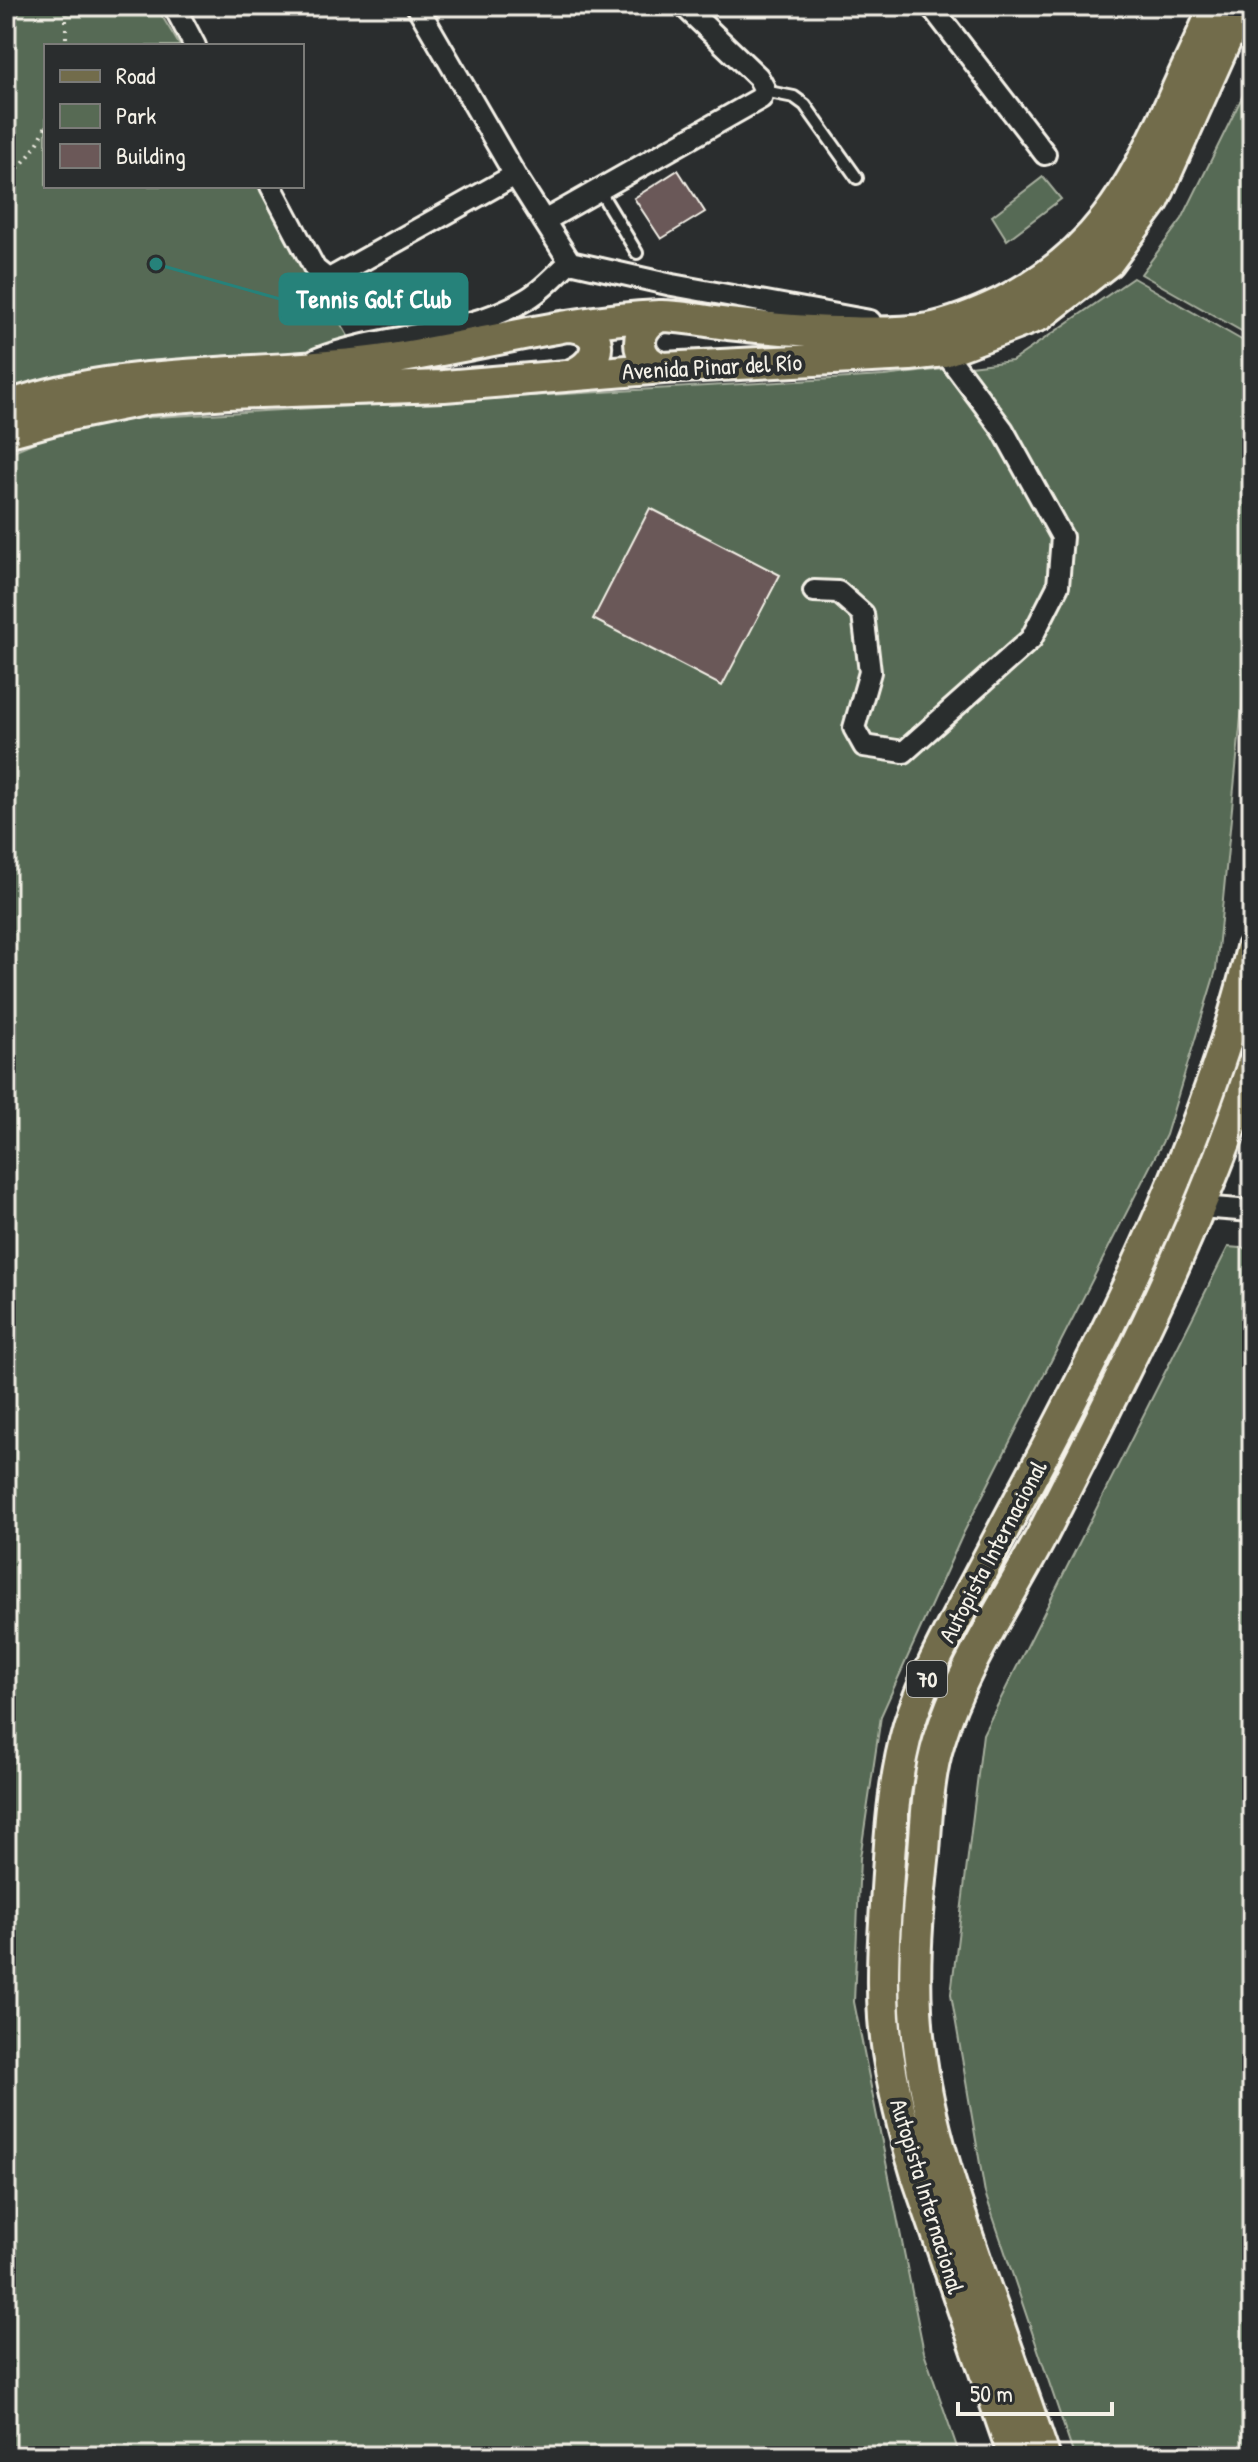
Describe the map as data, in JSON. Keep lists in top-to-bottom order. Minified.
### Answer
{"streets":{"main road":["Avenida Pinar del Río","Autopista Internacional","70"]},"places":["Tennis Golf Club"],"legend":["Road","Park","Building"],"scale_bar":"50 m"}
